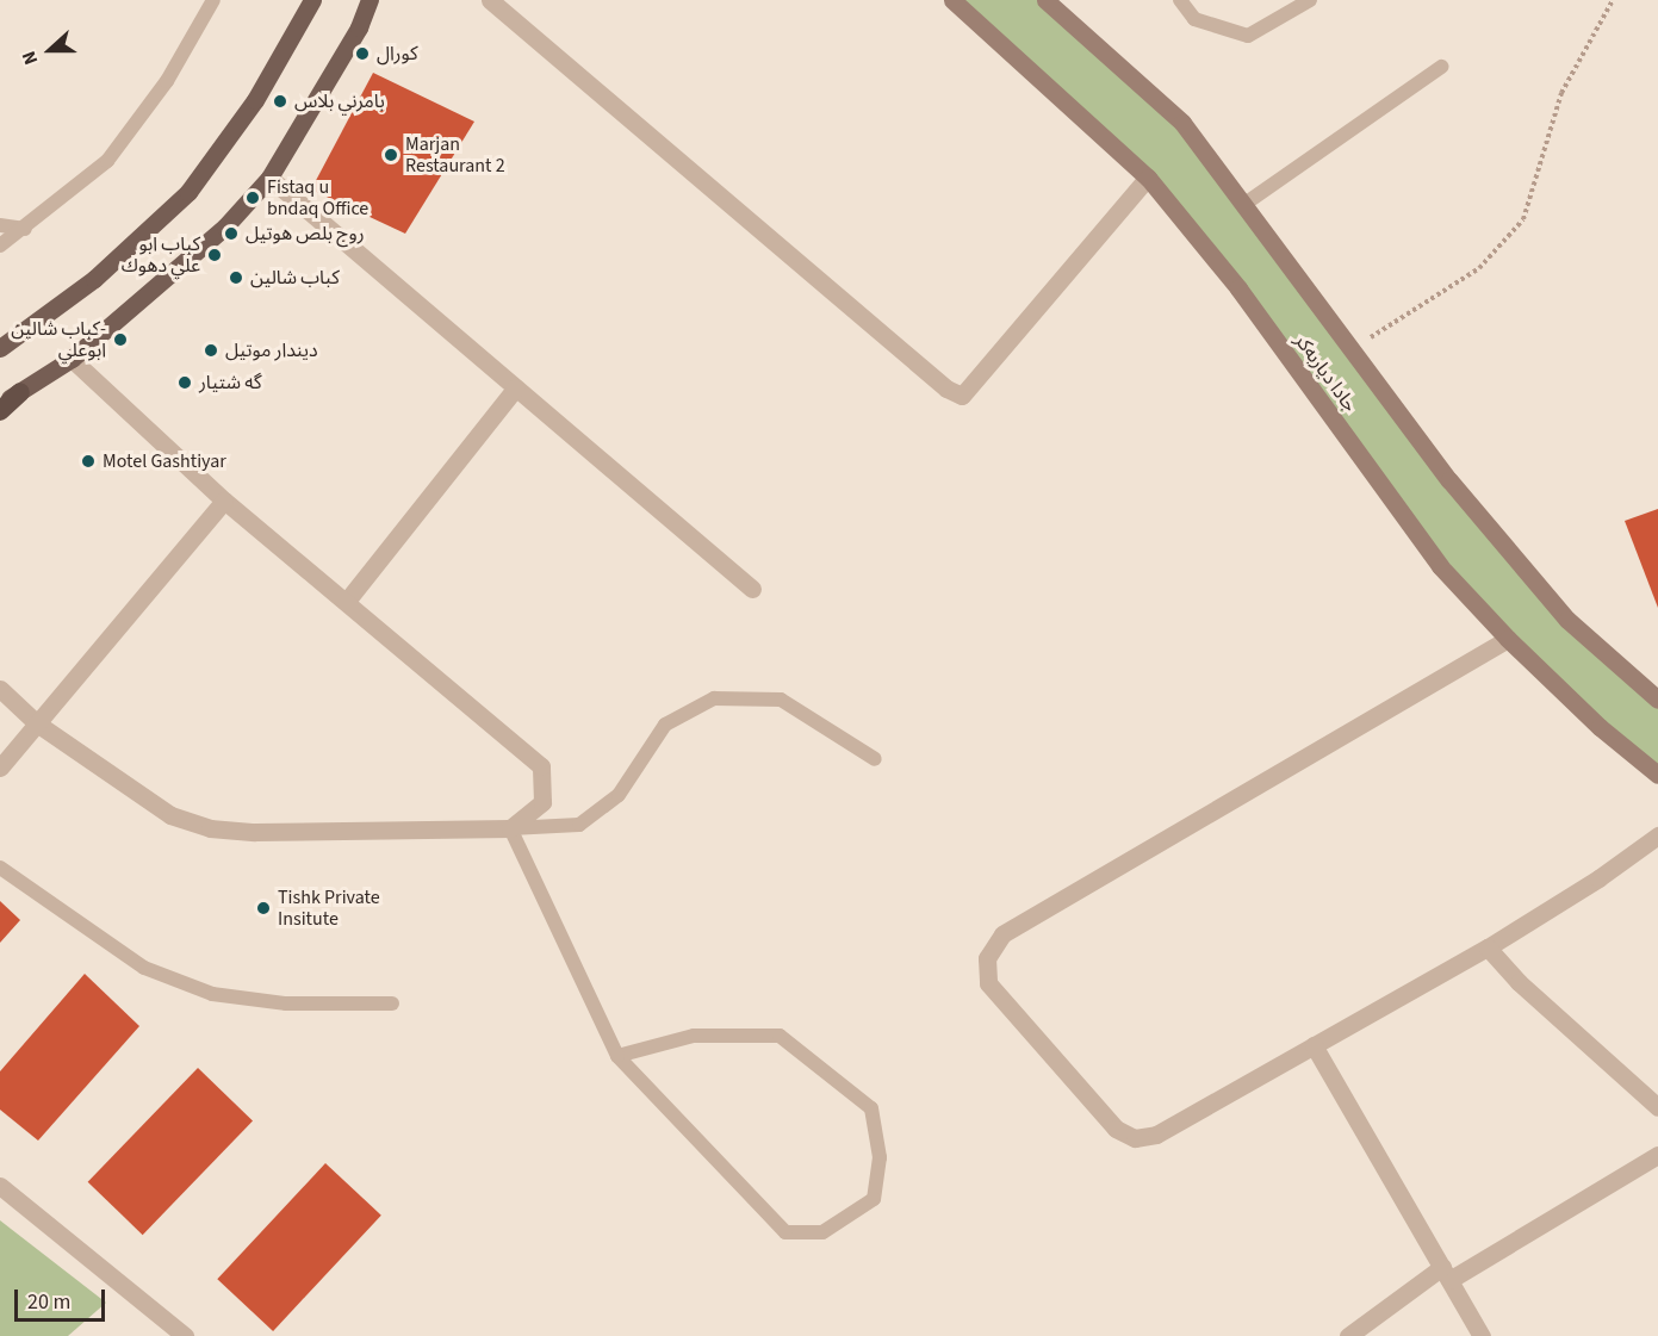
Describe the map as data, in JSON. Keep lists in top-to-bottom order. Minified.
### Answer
{"streets":{"main road":["جادا دیاربه‌كر"]},"places":["كورال","بامرني بلاس","Marjan Restaurant 2","Fistaq u bndaq Office","روج بلص هوتيل","كباب ابو علي دهوك","كباب شالين","كباب شالين- ابوعلي","ديندار موتيل","گه شتيار","Motel Gashtiyar","Tishk Private Insitute"],"scale_bar":"20 m","north":"left"}
